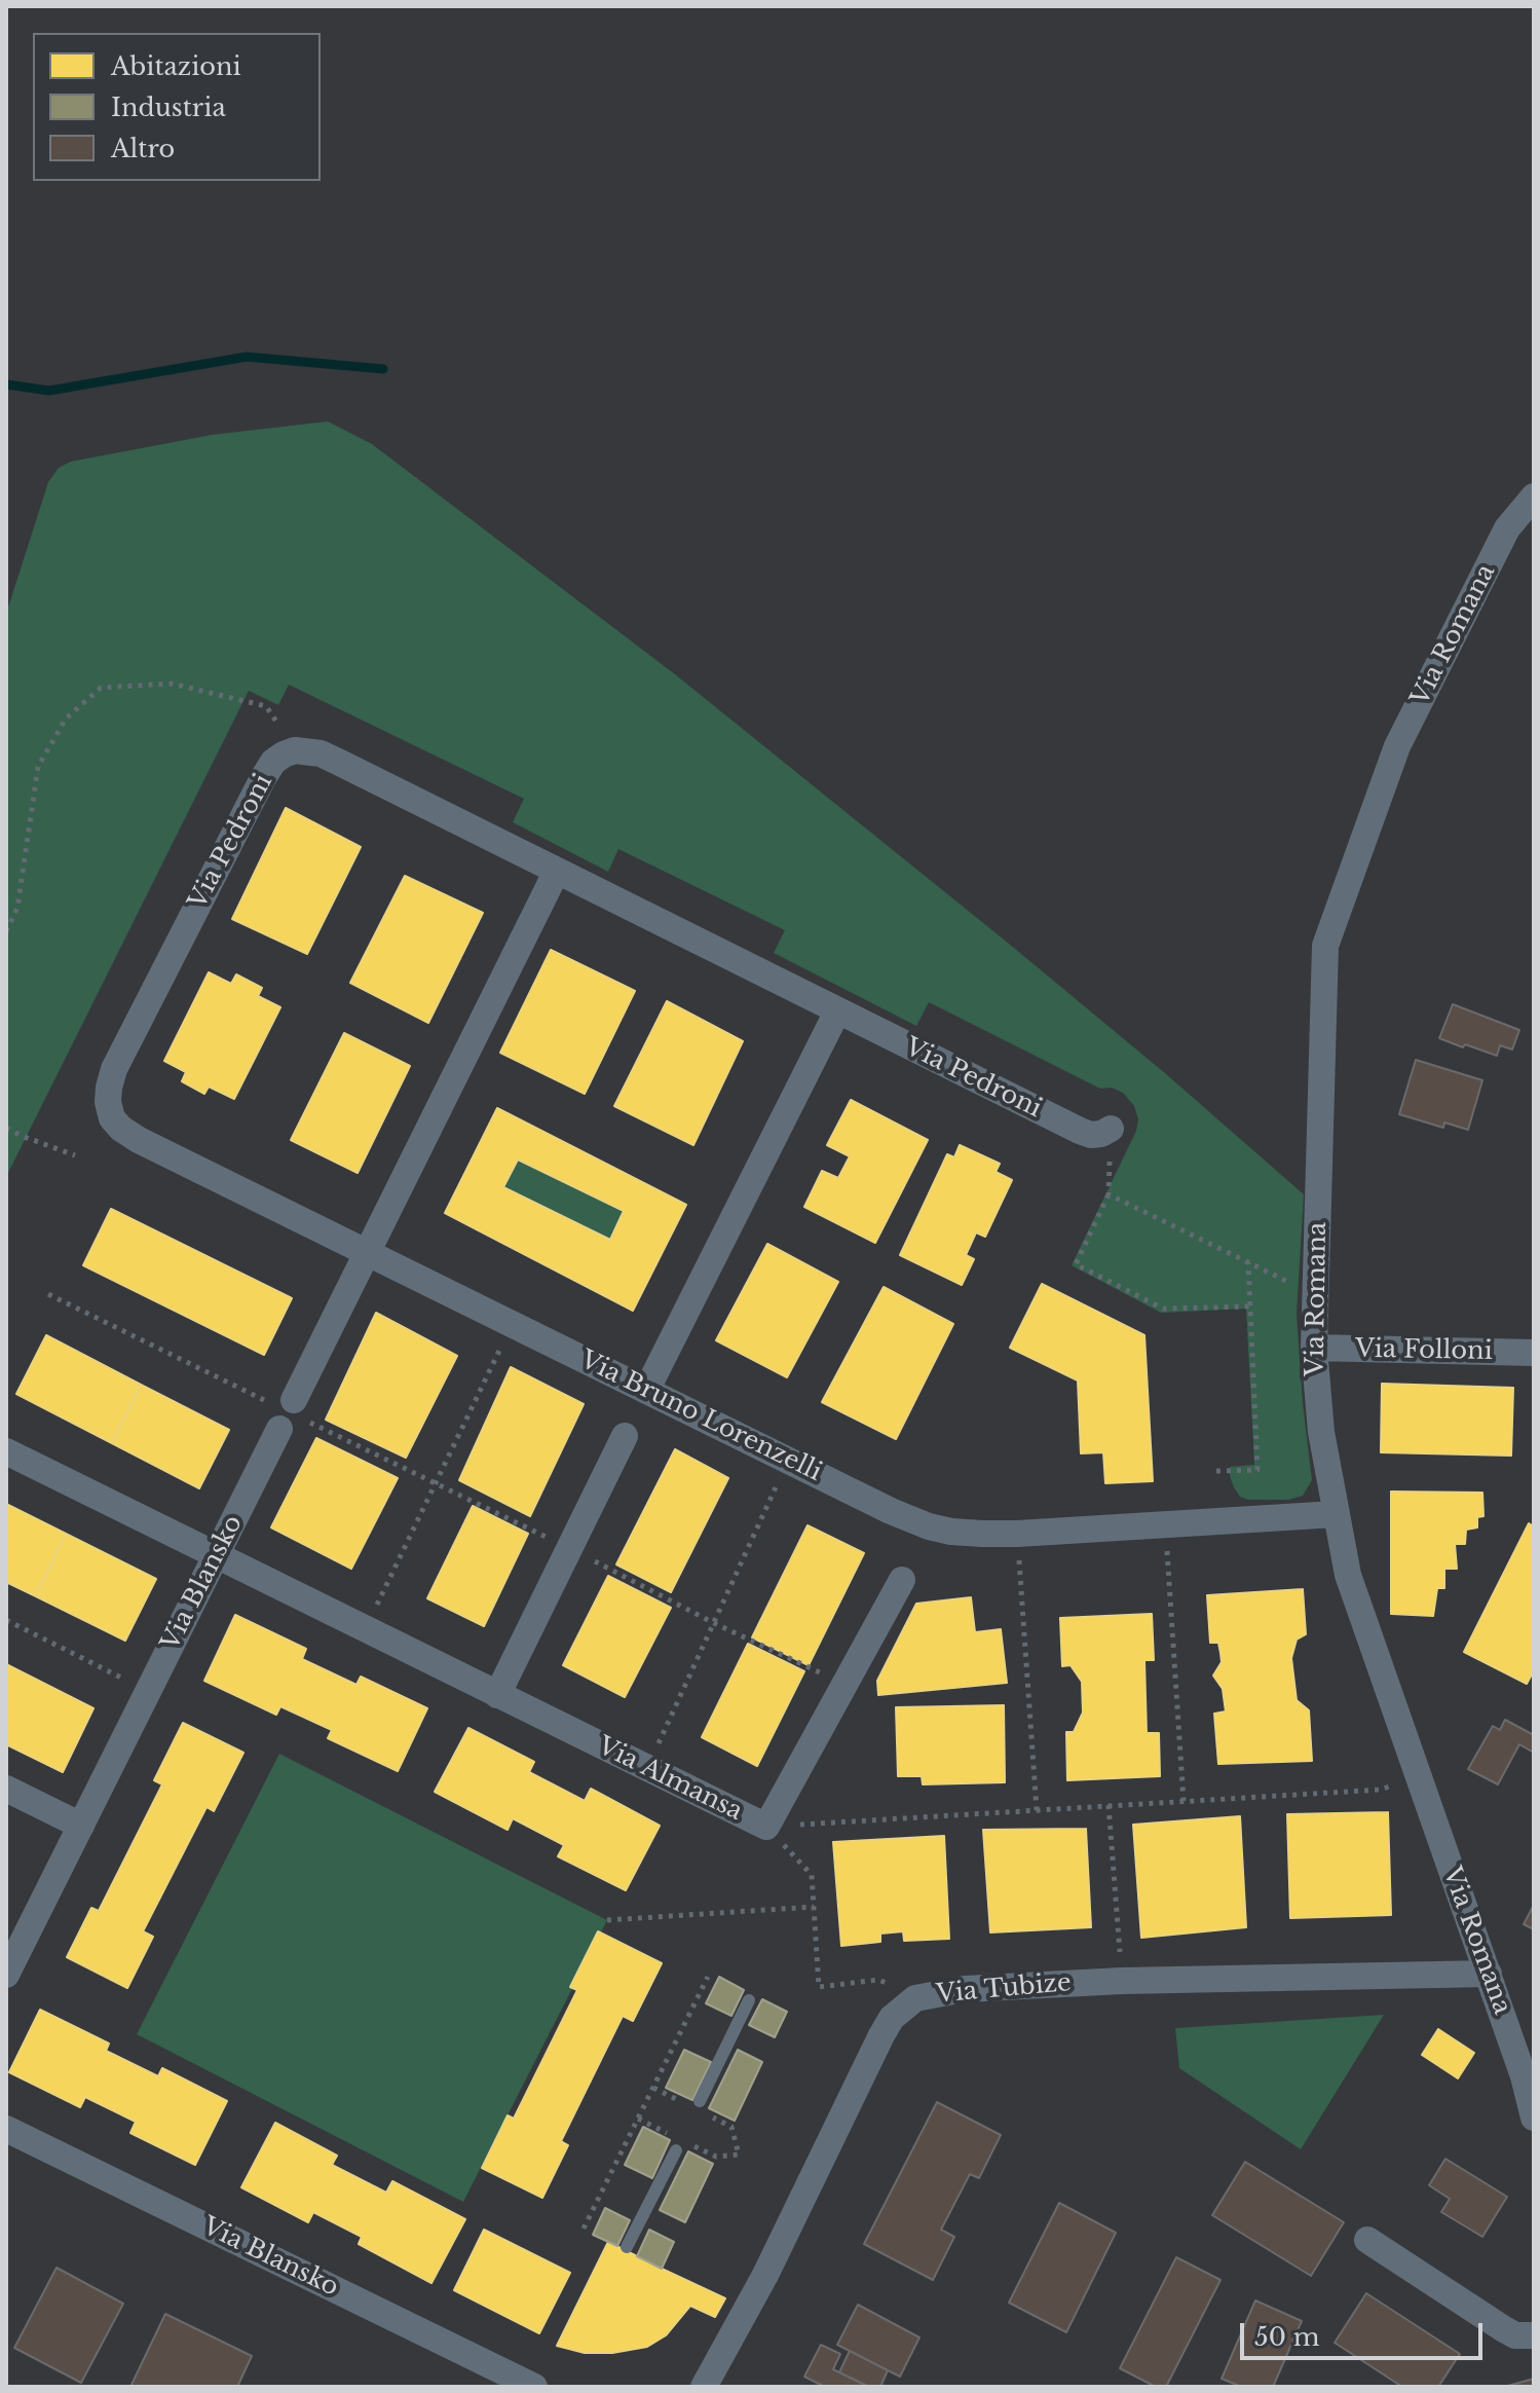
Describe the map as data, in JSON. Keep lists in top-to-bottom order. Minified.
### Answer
{"streets":{"street":["Via Romana","Via Pedroni","Via Folloni","Via Bruno Lorenzelli","Via Blansko","Via Almansa","Via Tubize"]},"crossings":[["Via Romana","Via Folloni"],["Via Romana","Via Bruno Lorenzelli"],["Via Romana","Via Tubize"],["Via Pedroni","Via Bruno Lorenzelli"],["Via Bruno Lorenzelli","Via Blansko"],["Via Blansko","Via Almansa"]],"legend":["Abitazioni","Industria","Altro"],"scale_bar":"50 m"}
